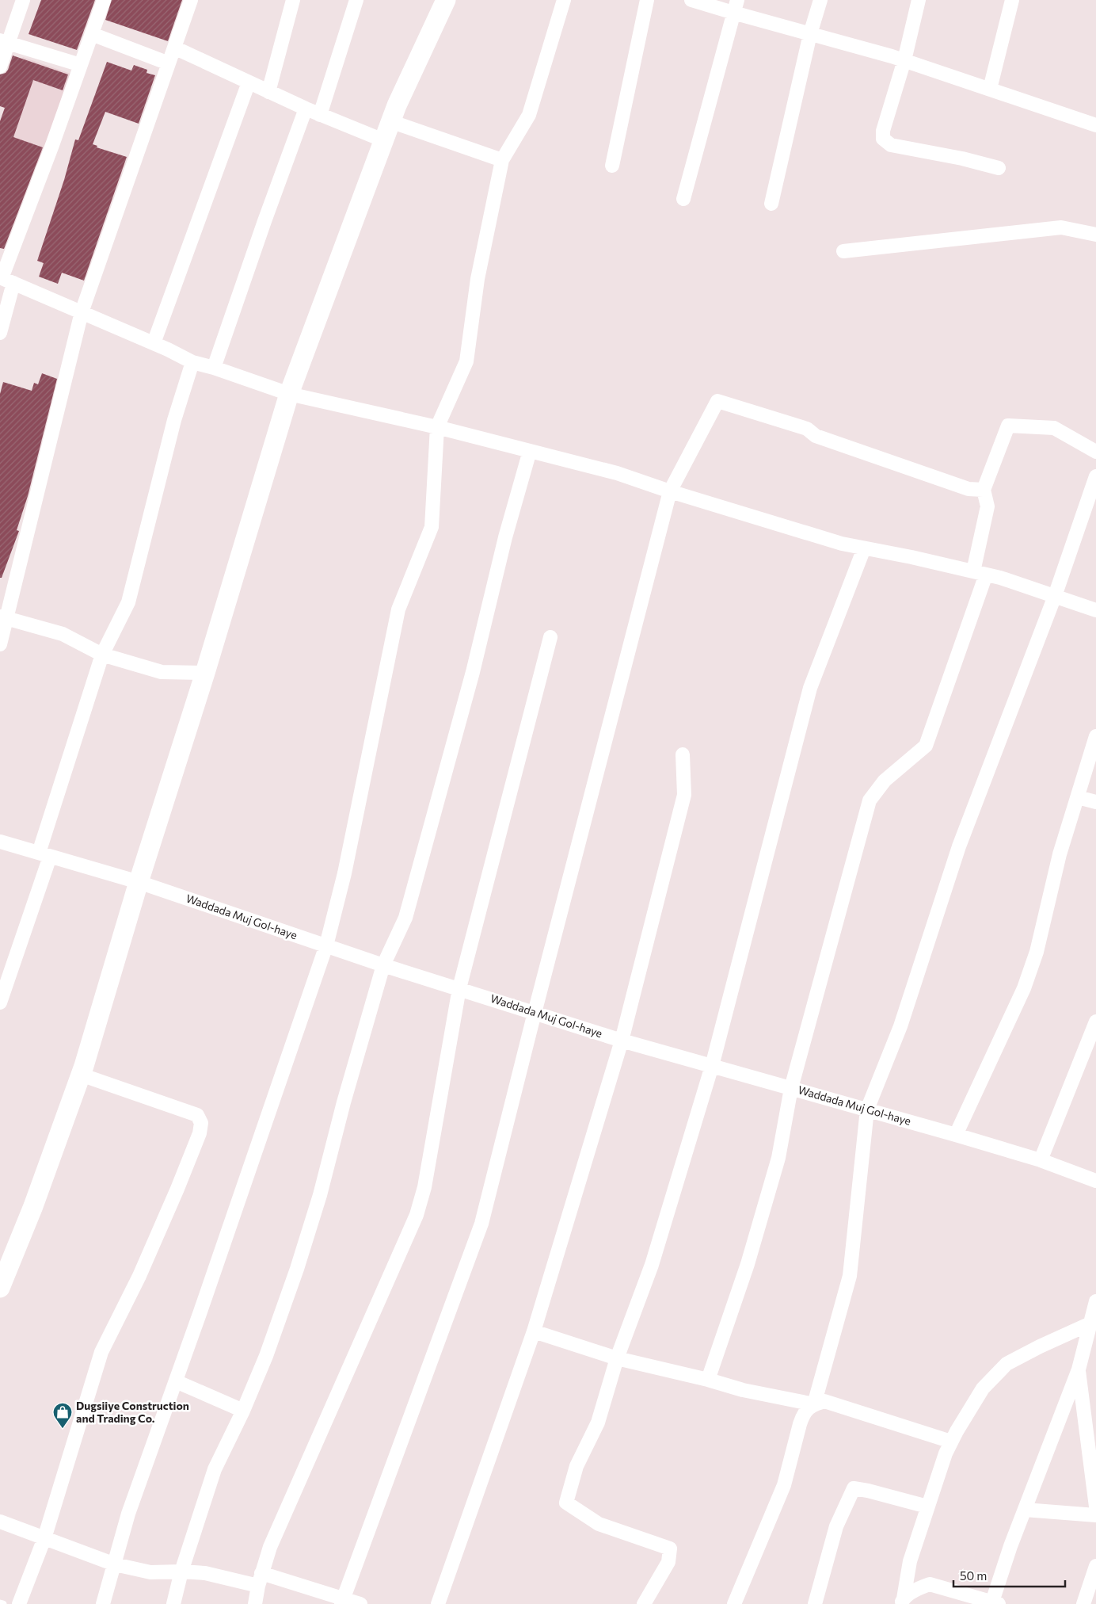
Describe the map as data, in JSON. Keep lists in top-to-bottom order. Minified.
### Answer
{"streets":{"street":["Waddada Muj Gol-haye"]},"places":{"shop":["Dugsiiye Construction and Trading Co."]},"scale_bar":"50 m"}
